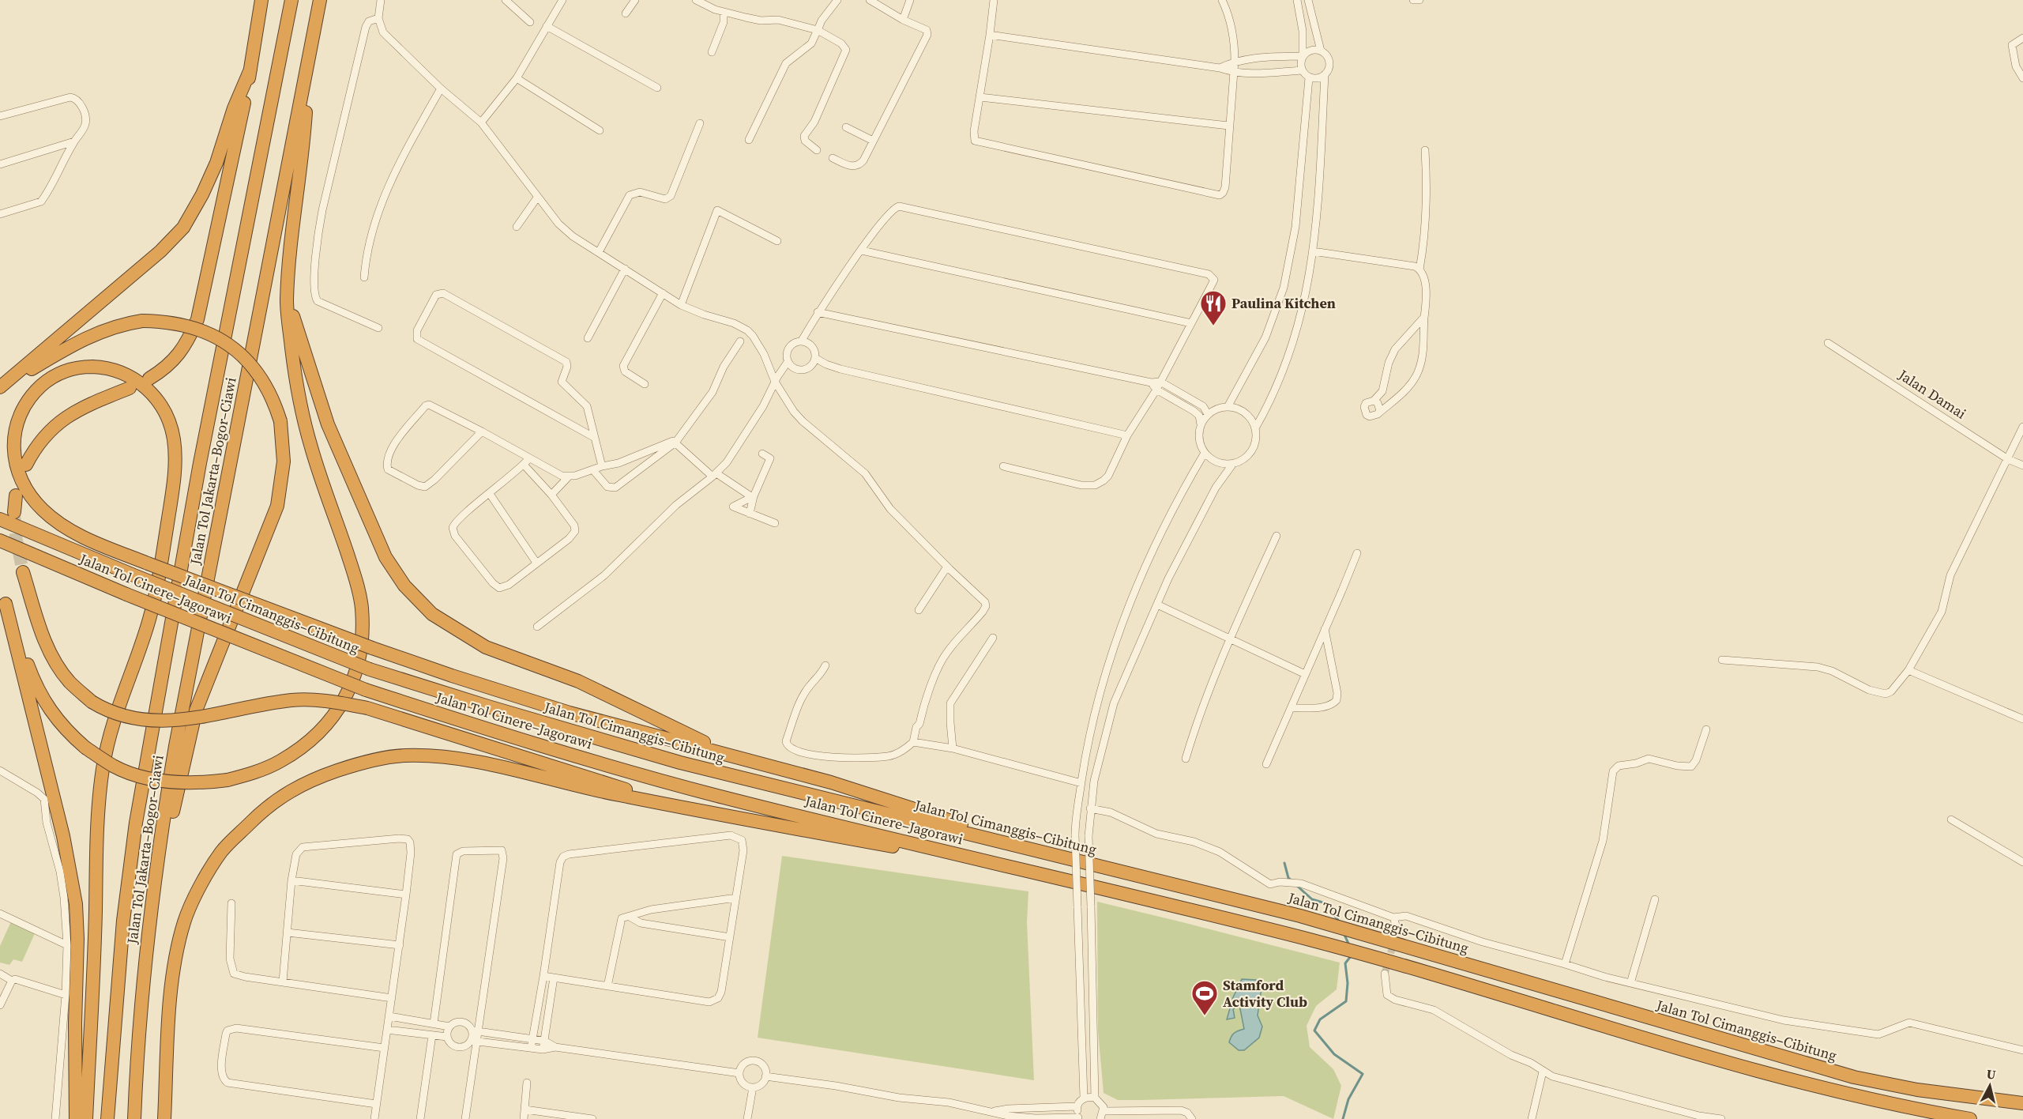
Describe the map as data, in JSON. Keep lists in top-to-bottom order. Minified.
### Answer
{"streets":{"highway":["Jalan Tol Jakarta–Bogor–Ciawi","Jalan Tol Cinere–Jagorawi","Jalan Tol Cimanggis–Cibitung"],"street":["Jalan Damai"]},"places":{"restaurant":["Paulina Kitchen"],"sports":["Stamford Activity Club"]},"north":"top"}
